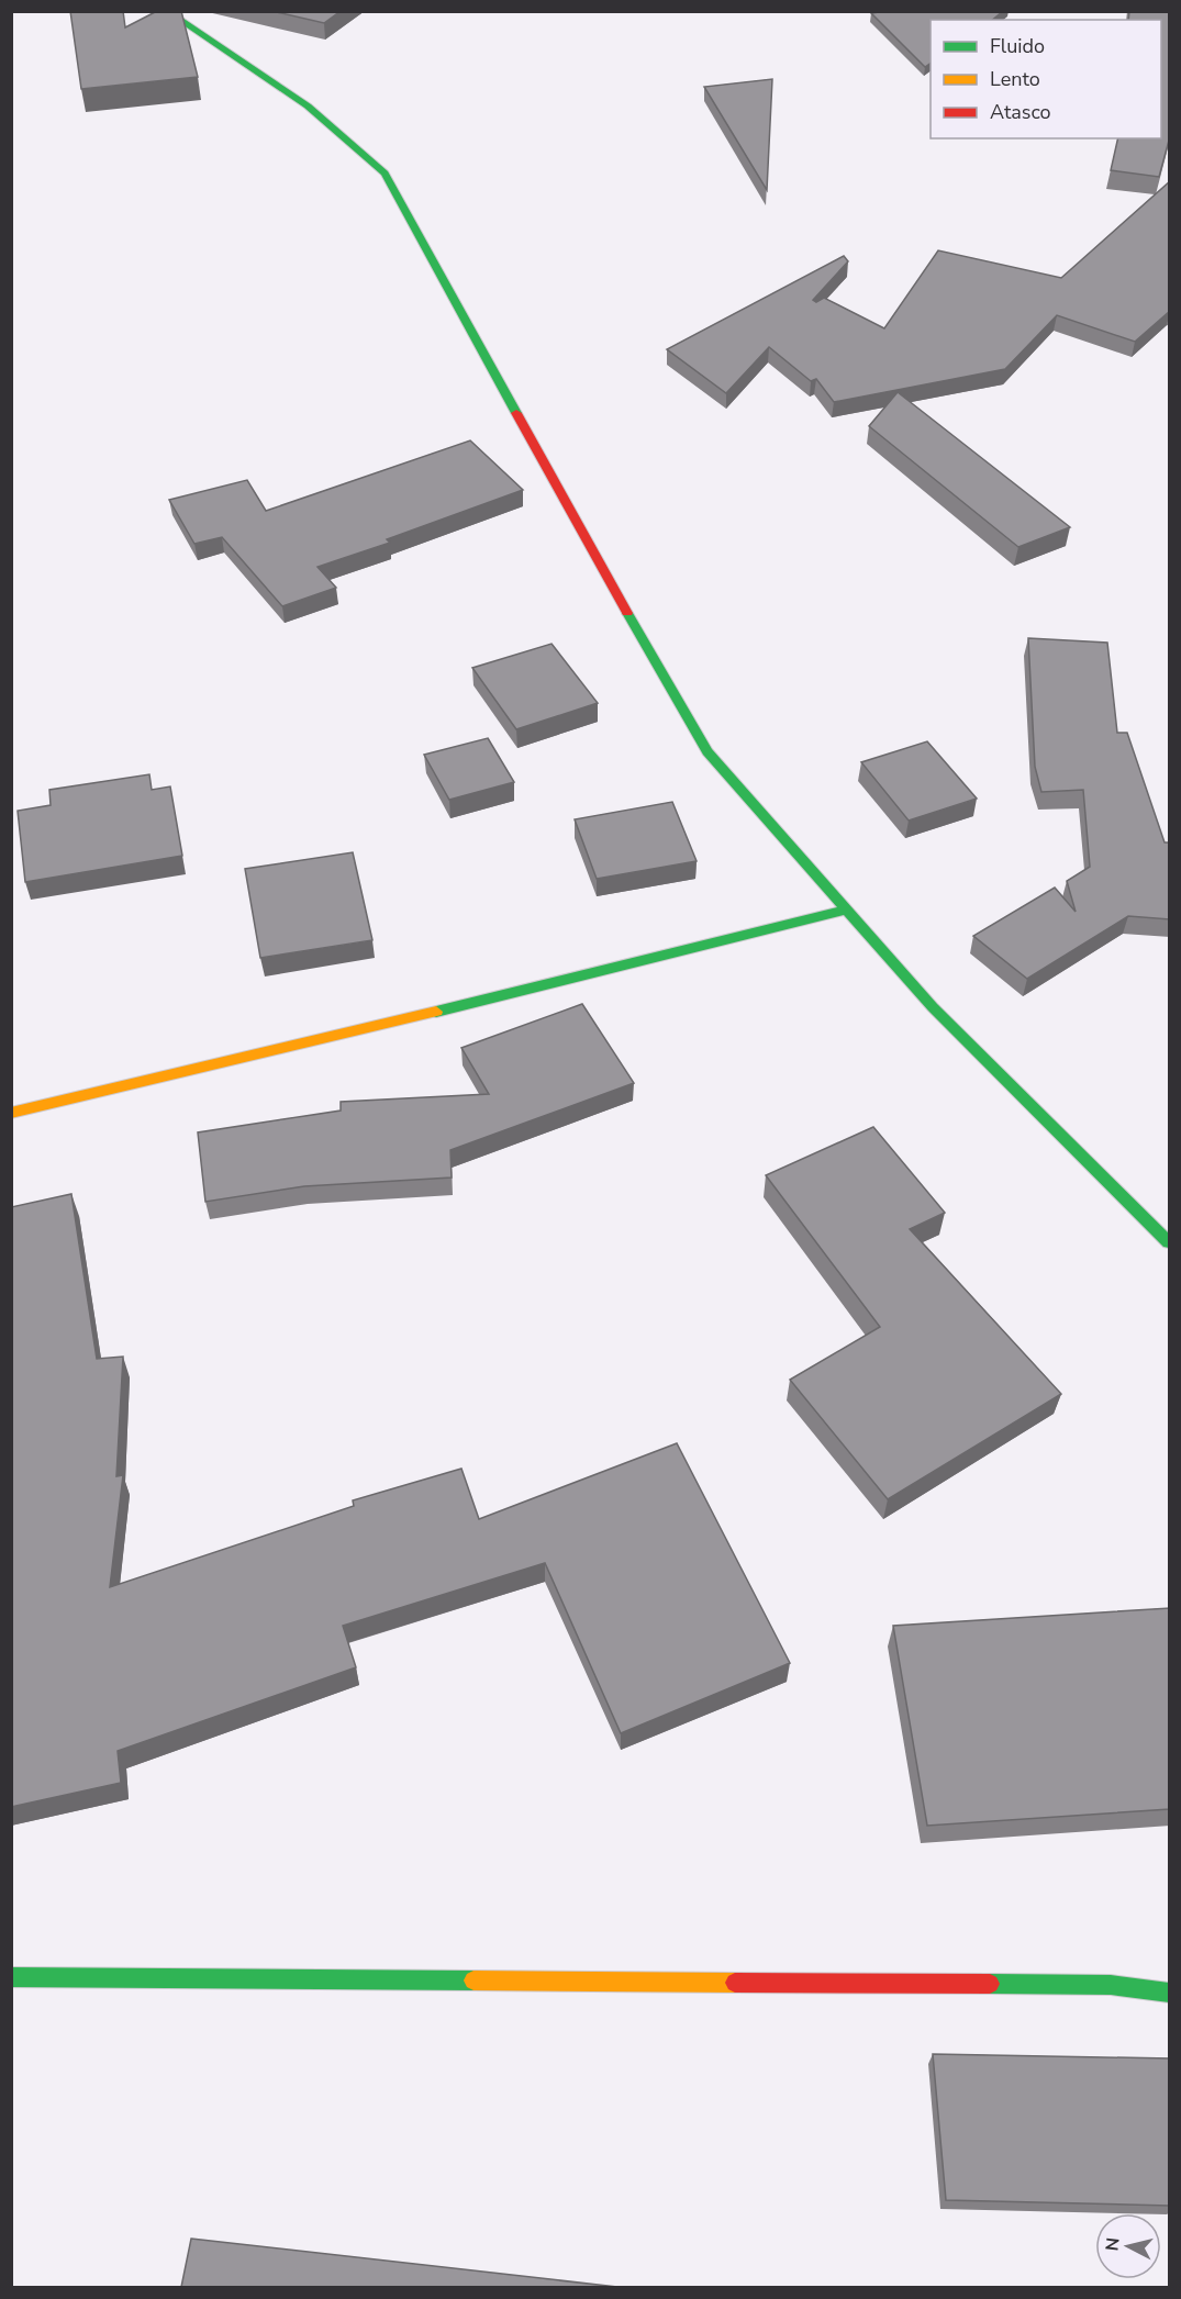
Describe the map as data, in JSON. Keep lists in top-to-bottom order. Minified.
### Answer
{"legend":["Fluido","Lento","Atasco"],"north":"left"}
